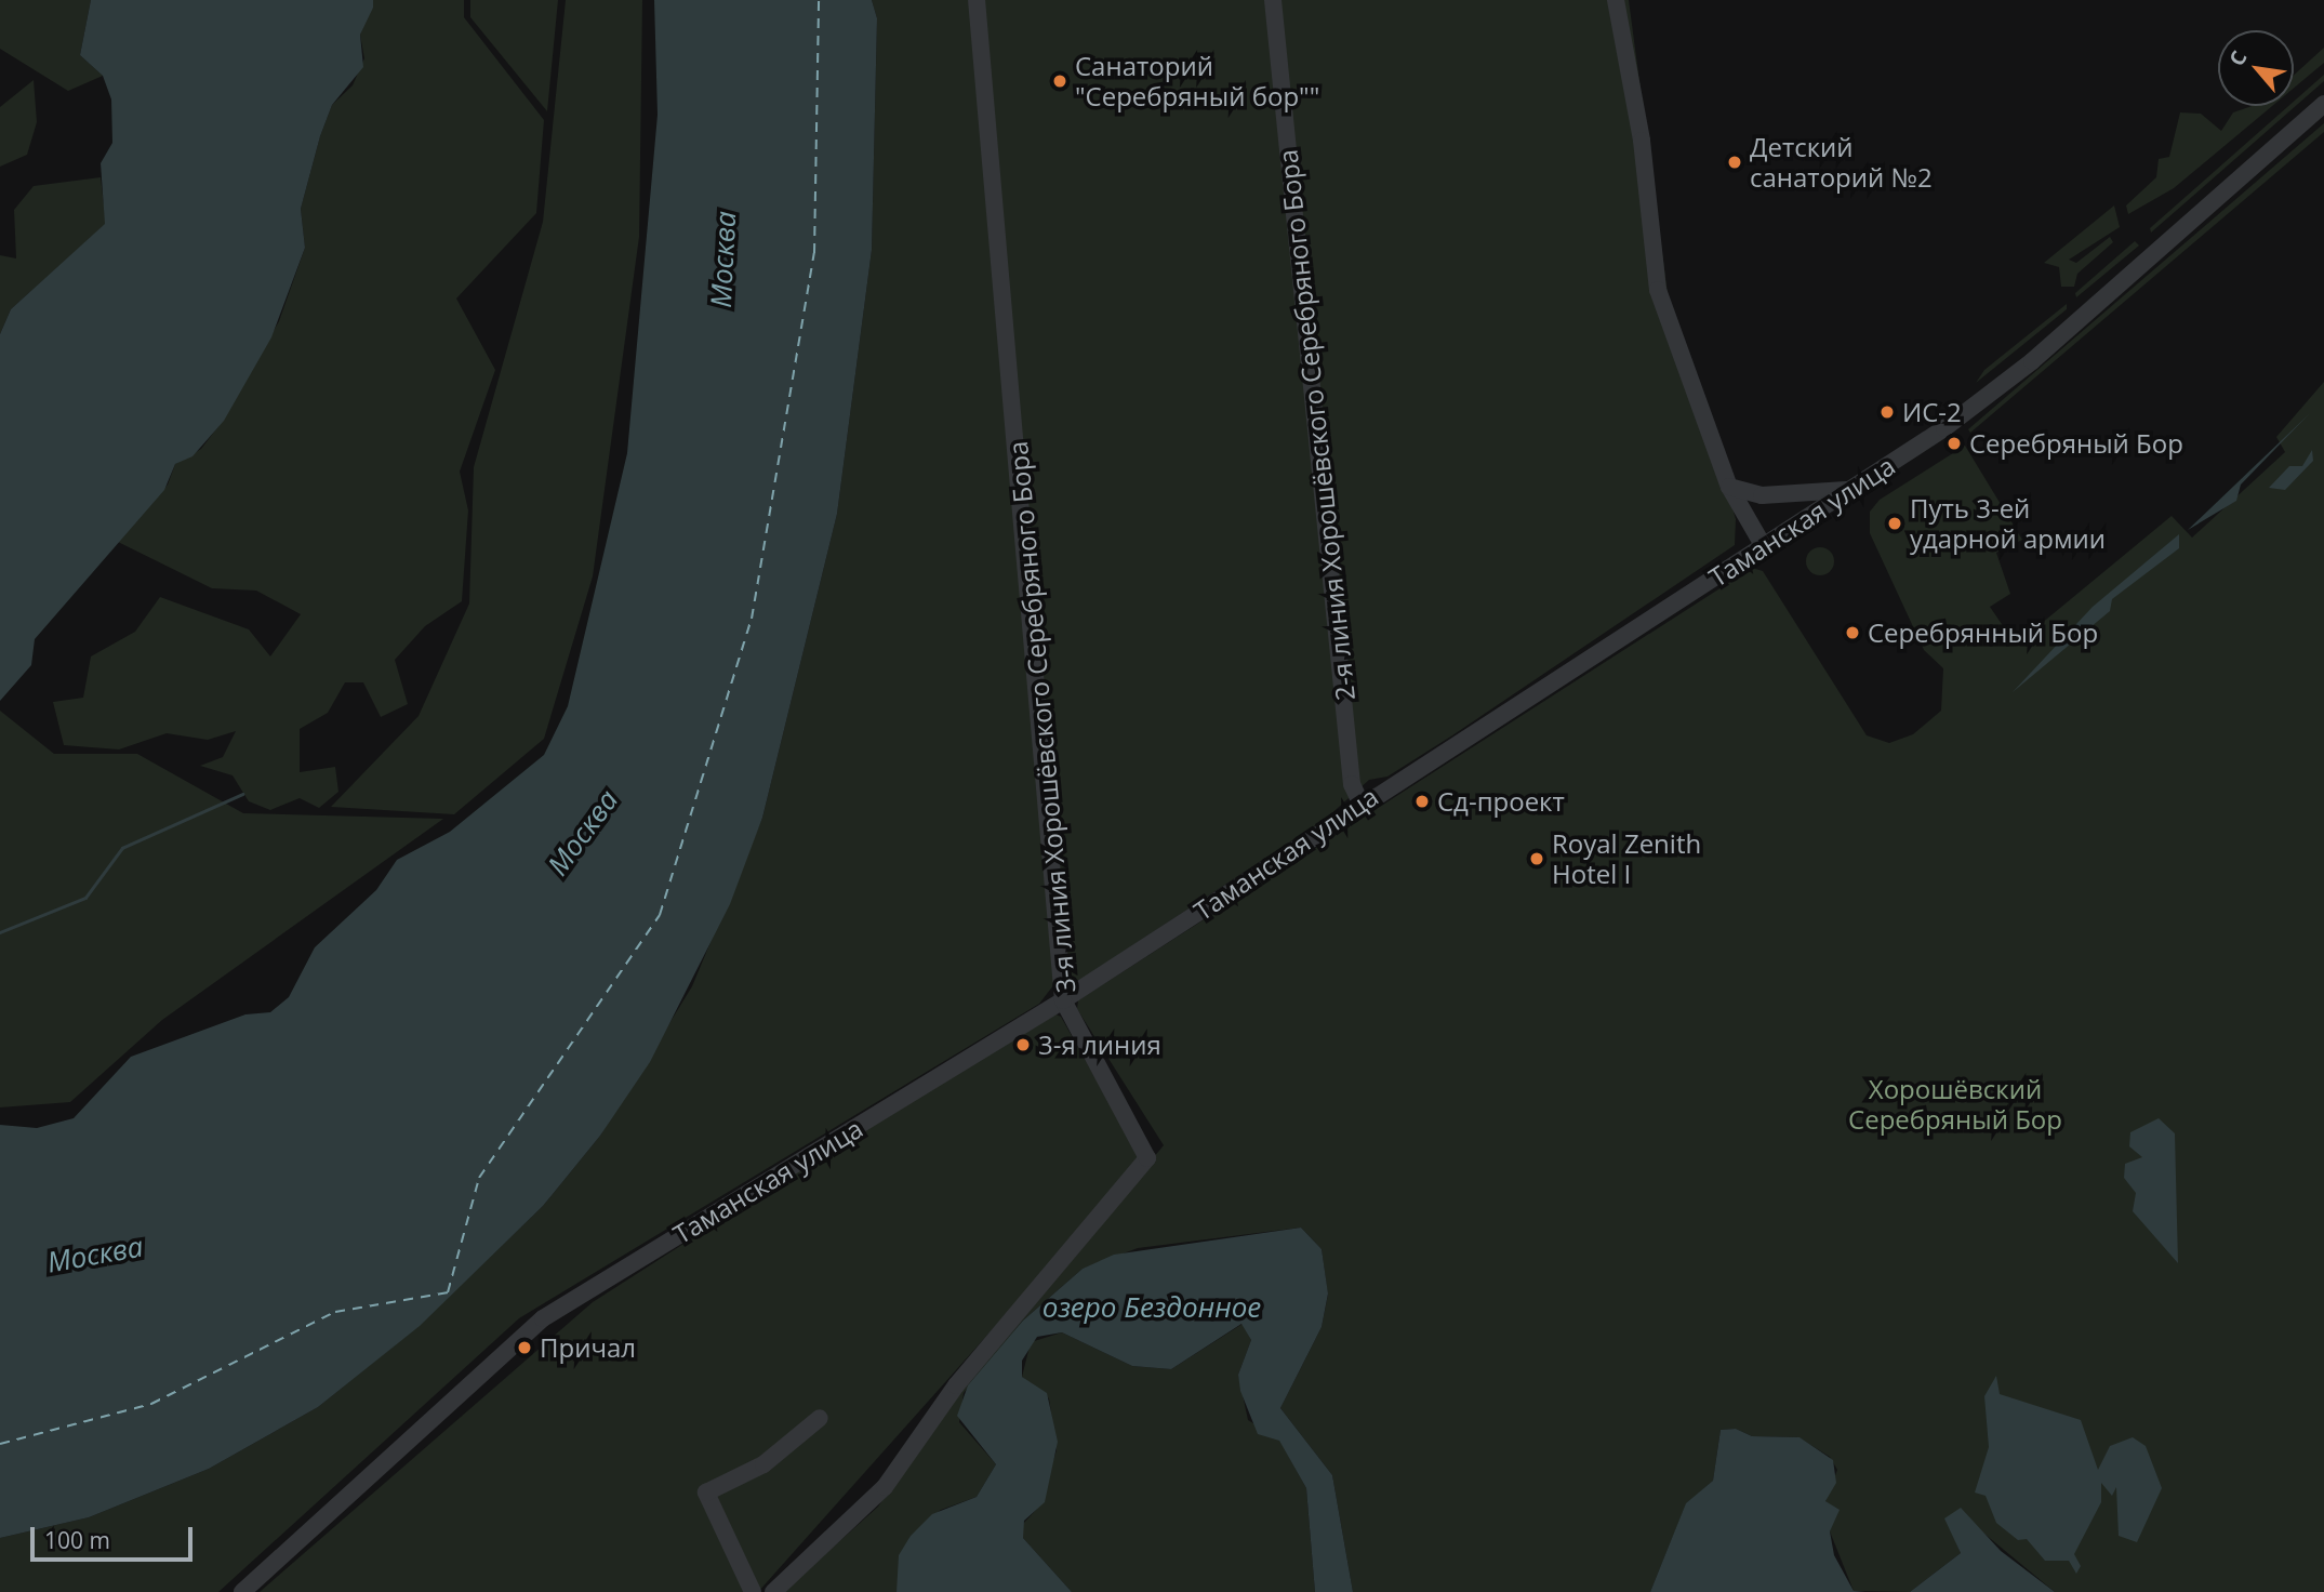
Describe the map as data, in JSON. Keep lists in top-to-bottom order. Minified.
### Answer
{"streets":{"street":["2-я линия Хорошёвского Серебряного Бора","Таманская улица","3-я линия Хорошёвского Серебряного Бора"]},"crossings":[["2-я линия Хорошёвского Серебряного Бора","Таманская улица"],["Таманская улица","3-я линия Хорошёвского Серебряного Бора"]],"water":["Москва","озеро Бездонное"],"parks":["Хорошёвский Серебряный Бор"],"places":["Санаторий \"Серебряный бор\"\"","Детский санаторий №2","ИС-2","Серебряный Бор","Путь 3-ей ударной армии","Серебрянный Бор","Сд-проект","Royal Zenith Hotel I","3-я линия","Причал"],"scale_bar":"100 m","north":"top left"}
